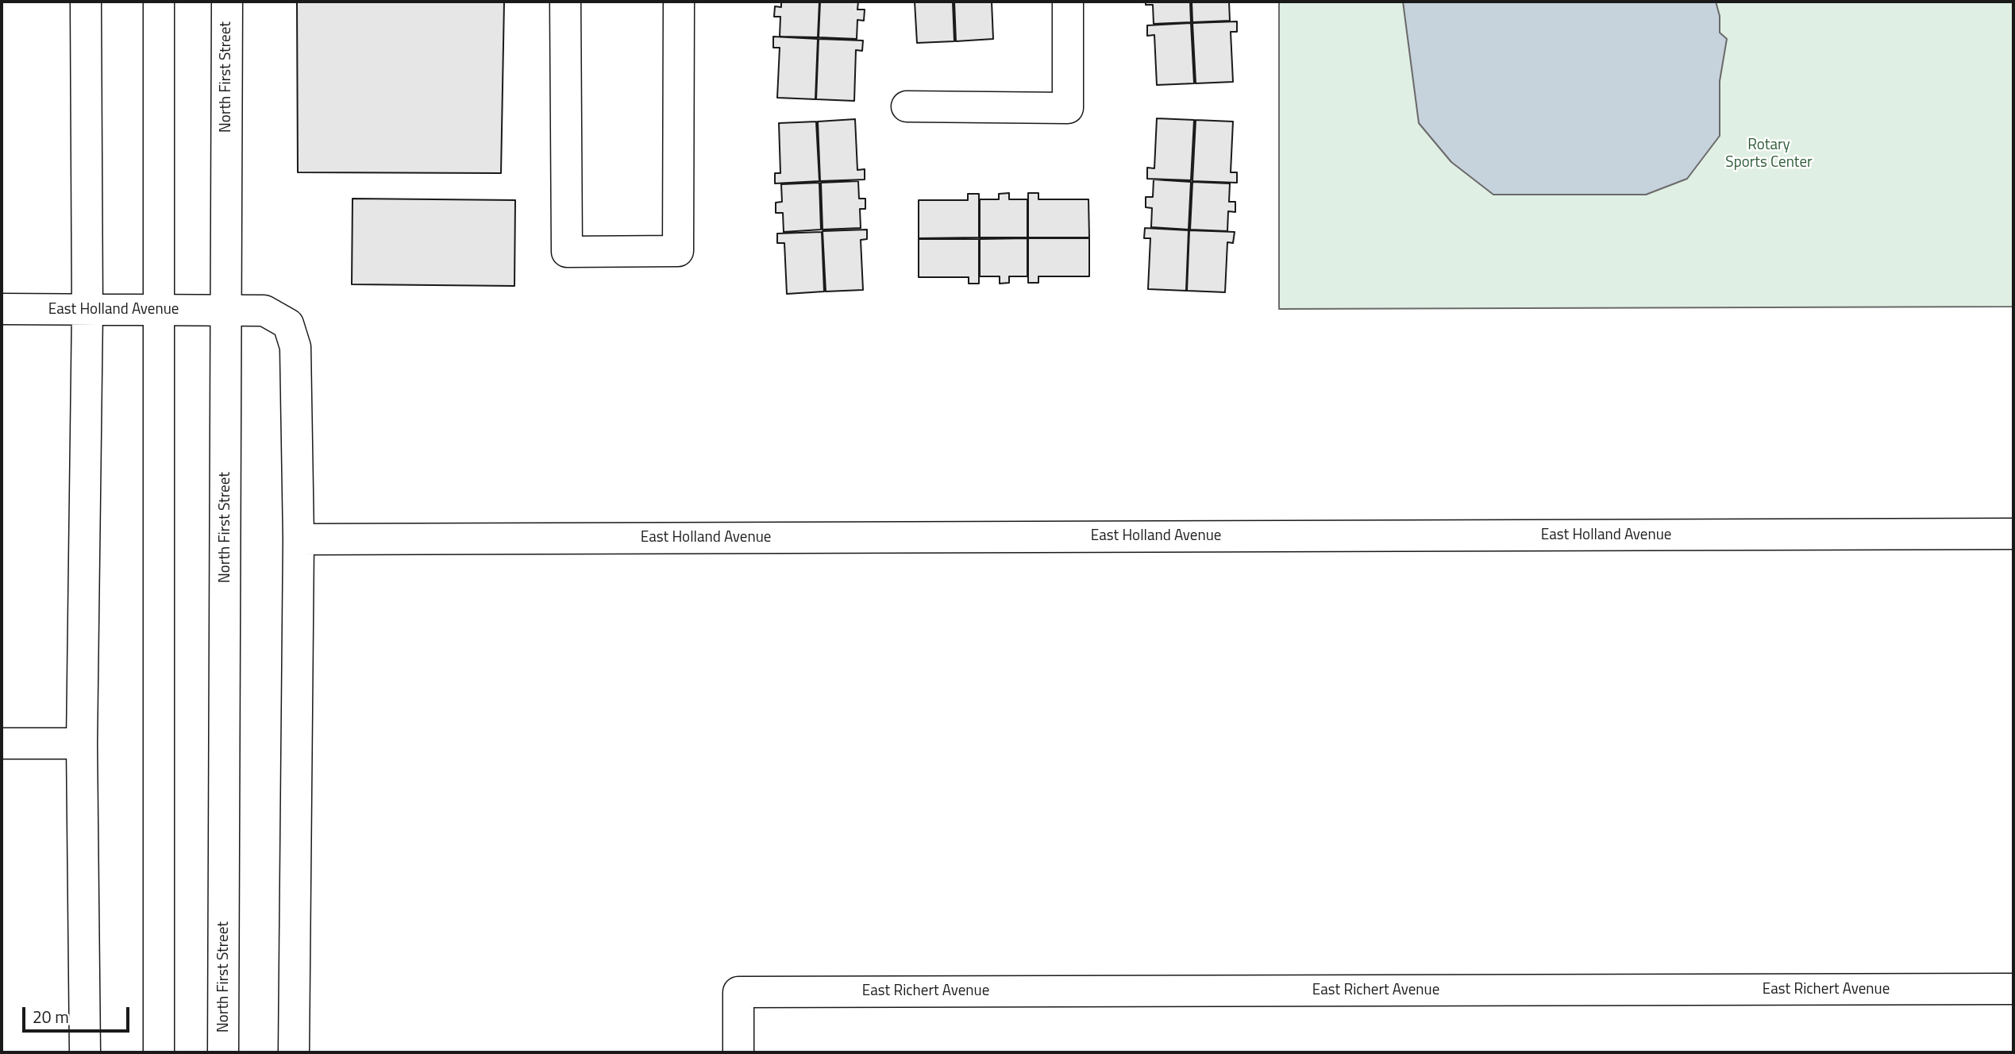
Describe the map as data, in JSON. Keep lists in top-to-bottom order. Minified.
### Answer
{"streets":{"street":["North First Street","East Holland Avenue","East Richert Avenue"]},"crossings":[["North First Street","East Holland Avenue"]],"parks":["Rotary Sports Center"],"scale_bar":"20 m"}
